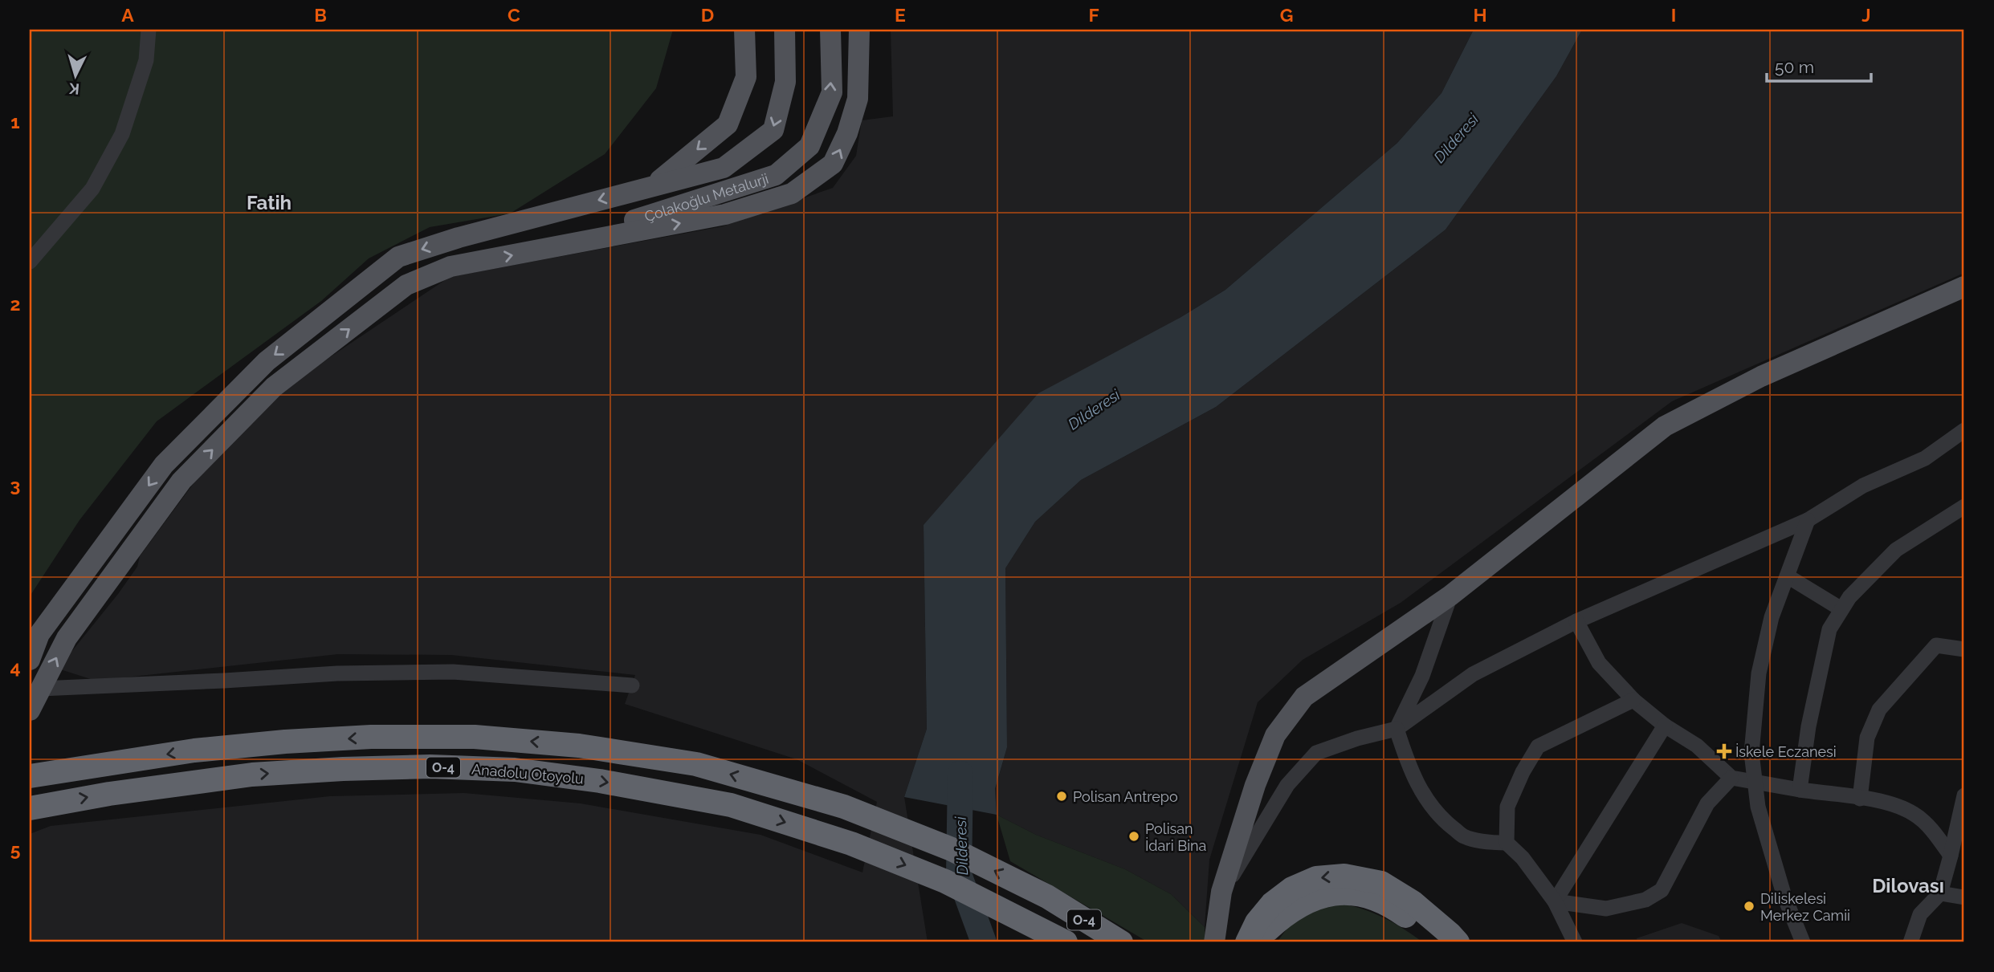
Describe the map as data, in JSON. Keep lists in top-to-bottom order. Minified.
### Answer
{"streets":{"highway":["O-4","Anadolu Otoyolu"],"main road":["Çolakoğlu Metalurji"]},"districts":["Fatih","Dilovası"],"water":["Dilderesi"],"places":{"health":["İskele Eczanesi"],"other":["Polisan Antrepo","Polisan İdari Bina","Diliskelesi Merkez Camii"]},"scale_bar":"50 m","north":"bottom","grid":{"columns":["A","B","C","D","E","F","G","H","I","J"],"rows":["1","2","3","4","5"]}}
